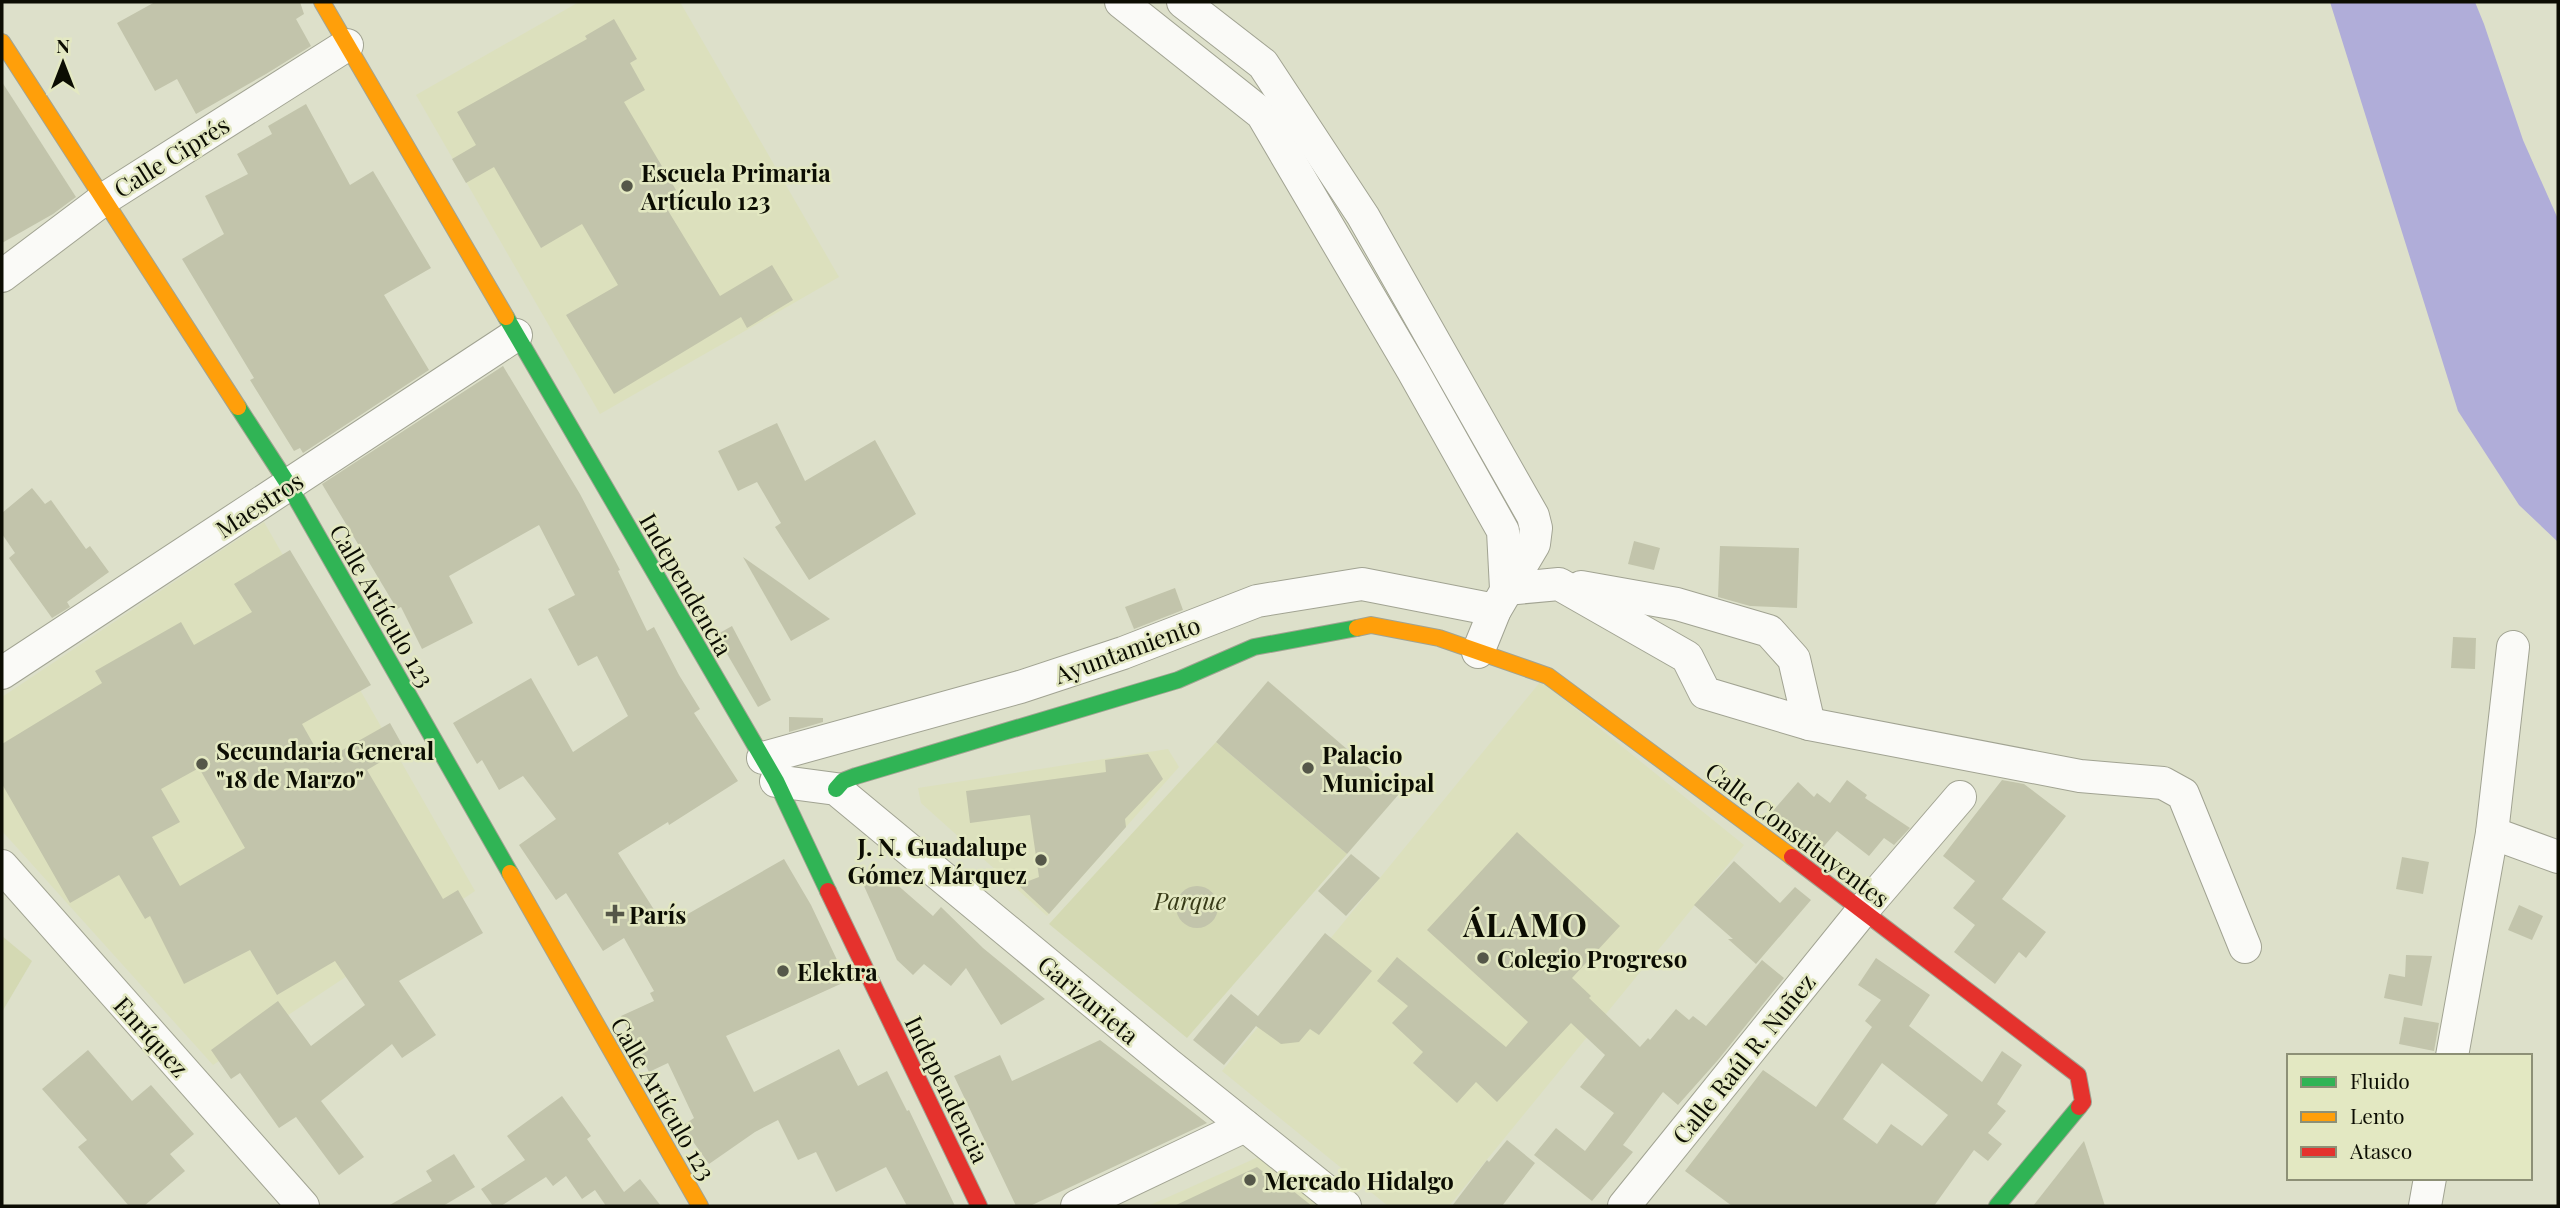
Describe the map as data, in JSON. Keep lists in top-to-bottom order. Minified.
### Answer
{"streets":{"street":["Calle Ciprés","Maestros","Independencia","Calle Artículo 123","Ayuntamiento","Calle Constituyentes","Garizurieta","Enríquez","Calle Raúl R. Nuñez"]},"crossings":[["Calle Ciprés","Independencia"],["Calle Ciprés","Calle Artículo 123"],["Maestros","Independencia"],["Maestros","Calle Artículo 123"],["Independencia","Ayuntamiento"],["Ayuntamiento","Calle Constituyentes"],["Ayuntamiento","Garizurieta"],["Calle Constituyentes","Calle Raúl R. Nuñez"]],"districts":["ÁLAMO"],"parks":["Parque"],"places":{"other":["Escuela Primaria Artículo 123","Secundaria General \"18 de Marzo\"","Palacio Municipal","J. N. Guadalupe Gómez Márquez","Colegio Progreso","Elektra","Mercado Hidalgo"],"health":["París"]},"legend":["Fluido","Lento","Atasco"],"north":"top"}
